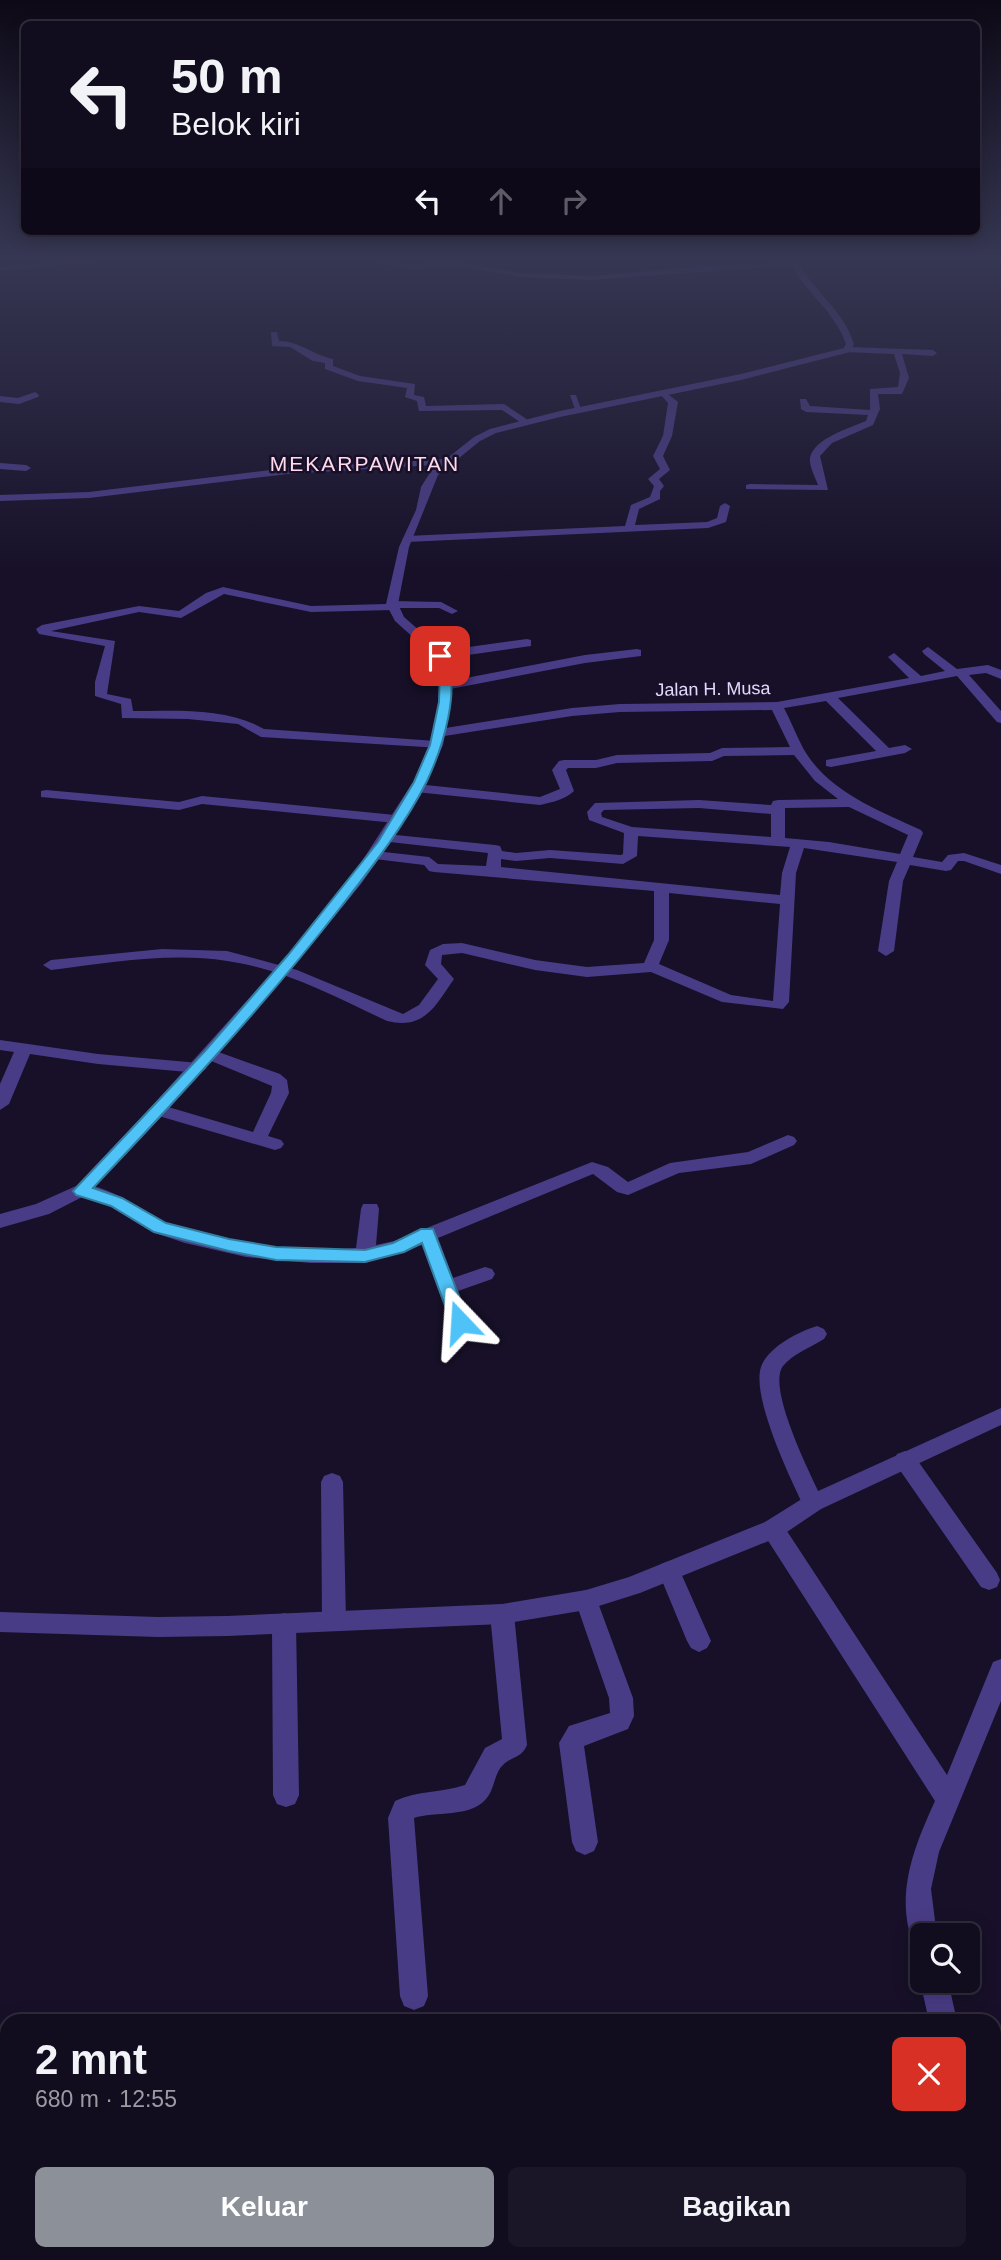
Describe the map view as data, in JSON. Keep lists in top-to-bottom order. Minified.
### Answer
{"streets":{"street":["Jalan H. Musa"]},"districts":["MEKARPAWITAN"],"page":{"turn":["50 m","Belok kiri"],"heading":["2 mnt","680 m · 12:55"],"buttons":["Keluar","Bagikan"]}}
